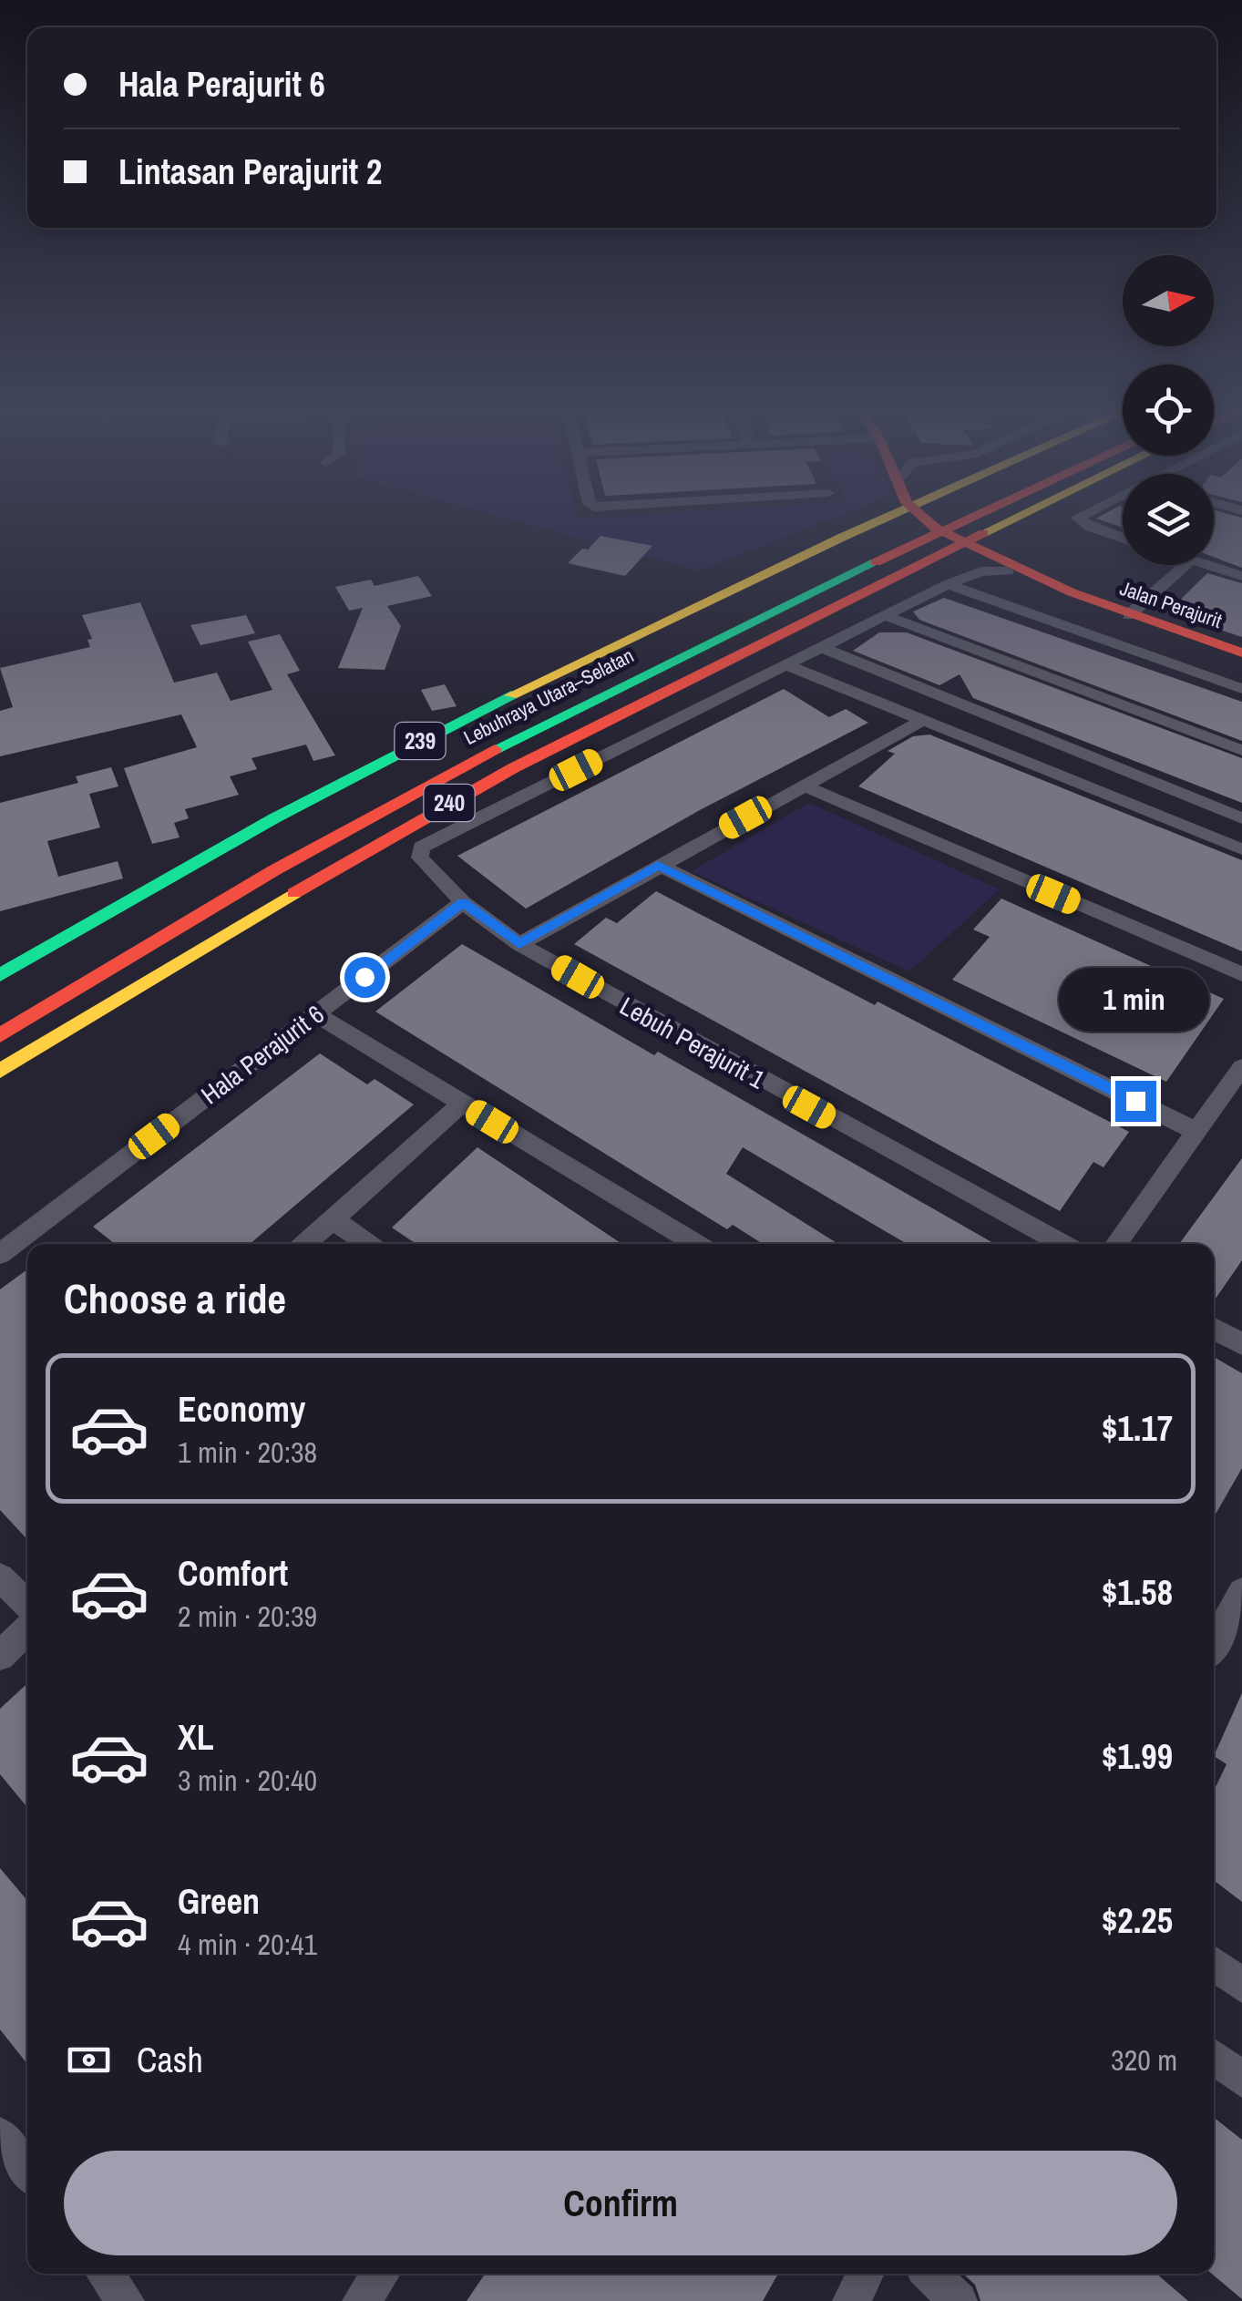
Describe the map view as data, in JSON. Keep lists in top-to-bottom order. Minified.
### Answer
{"streets":{"main road":["Jalan Perajurit","Lebuhraya Utara–Selatan","239","240"],"street":["Lebuh Perajurit 1","Hala Perajurit 6"]},"crossings":[["Lebuh Perajurit 1","Hala Perajurit 6"]],"north":"right","page":{"banner":["Hala Perajurit 6","Lintasan Perajurit 2"],"bubble":"1 min","heading":"Choose a ride","list":[{"name":"Economy","note":"1 min · 20:38","value":"$1.17"},{"name":"Comfort","note":"2 min · 20:39","value":"$1.58"},{"name":"XL","note":"3 min · 20:40","value":"$1.99"},{"name":"Green","note":"4 min · 20:41","value":"$2.25"}],"pay":["Cash","320 m"],"buttons":"Confirm"}}
